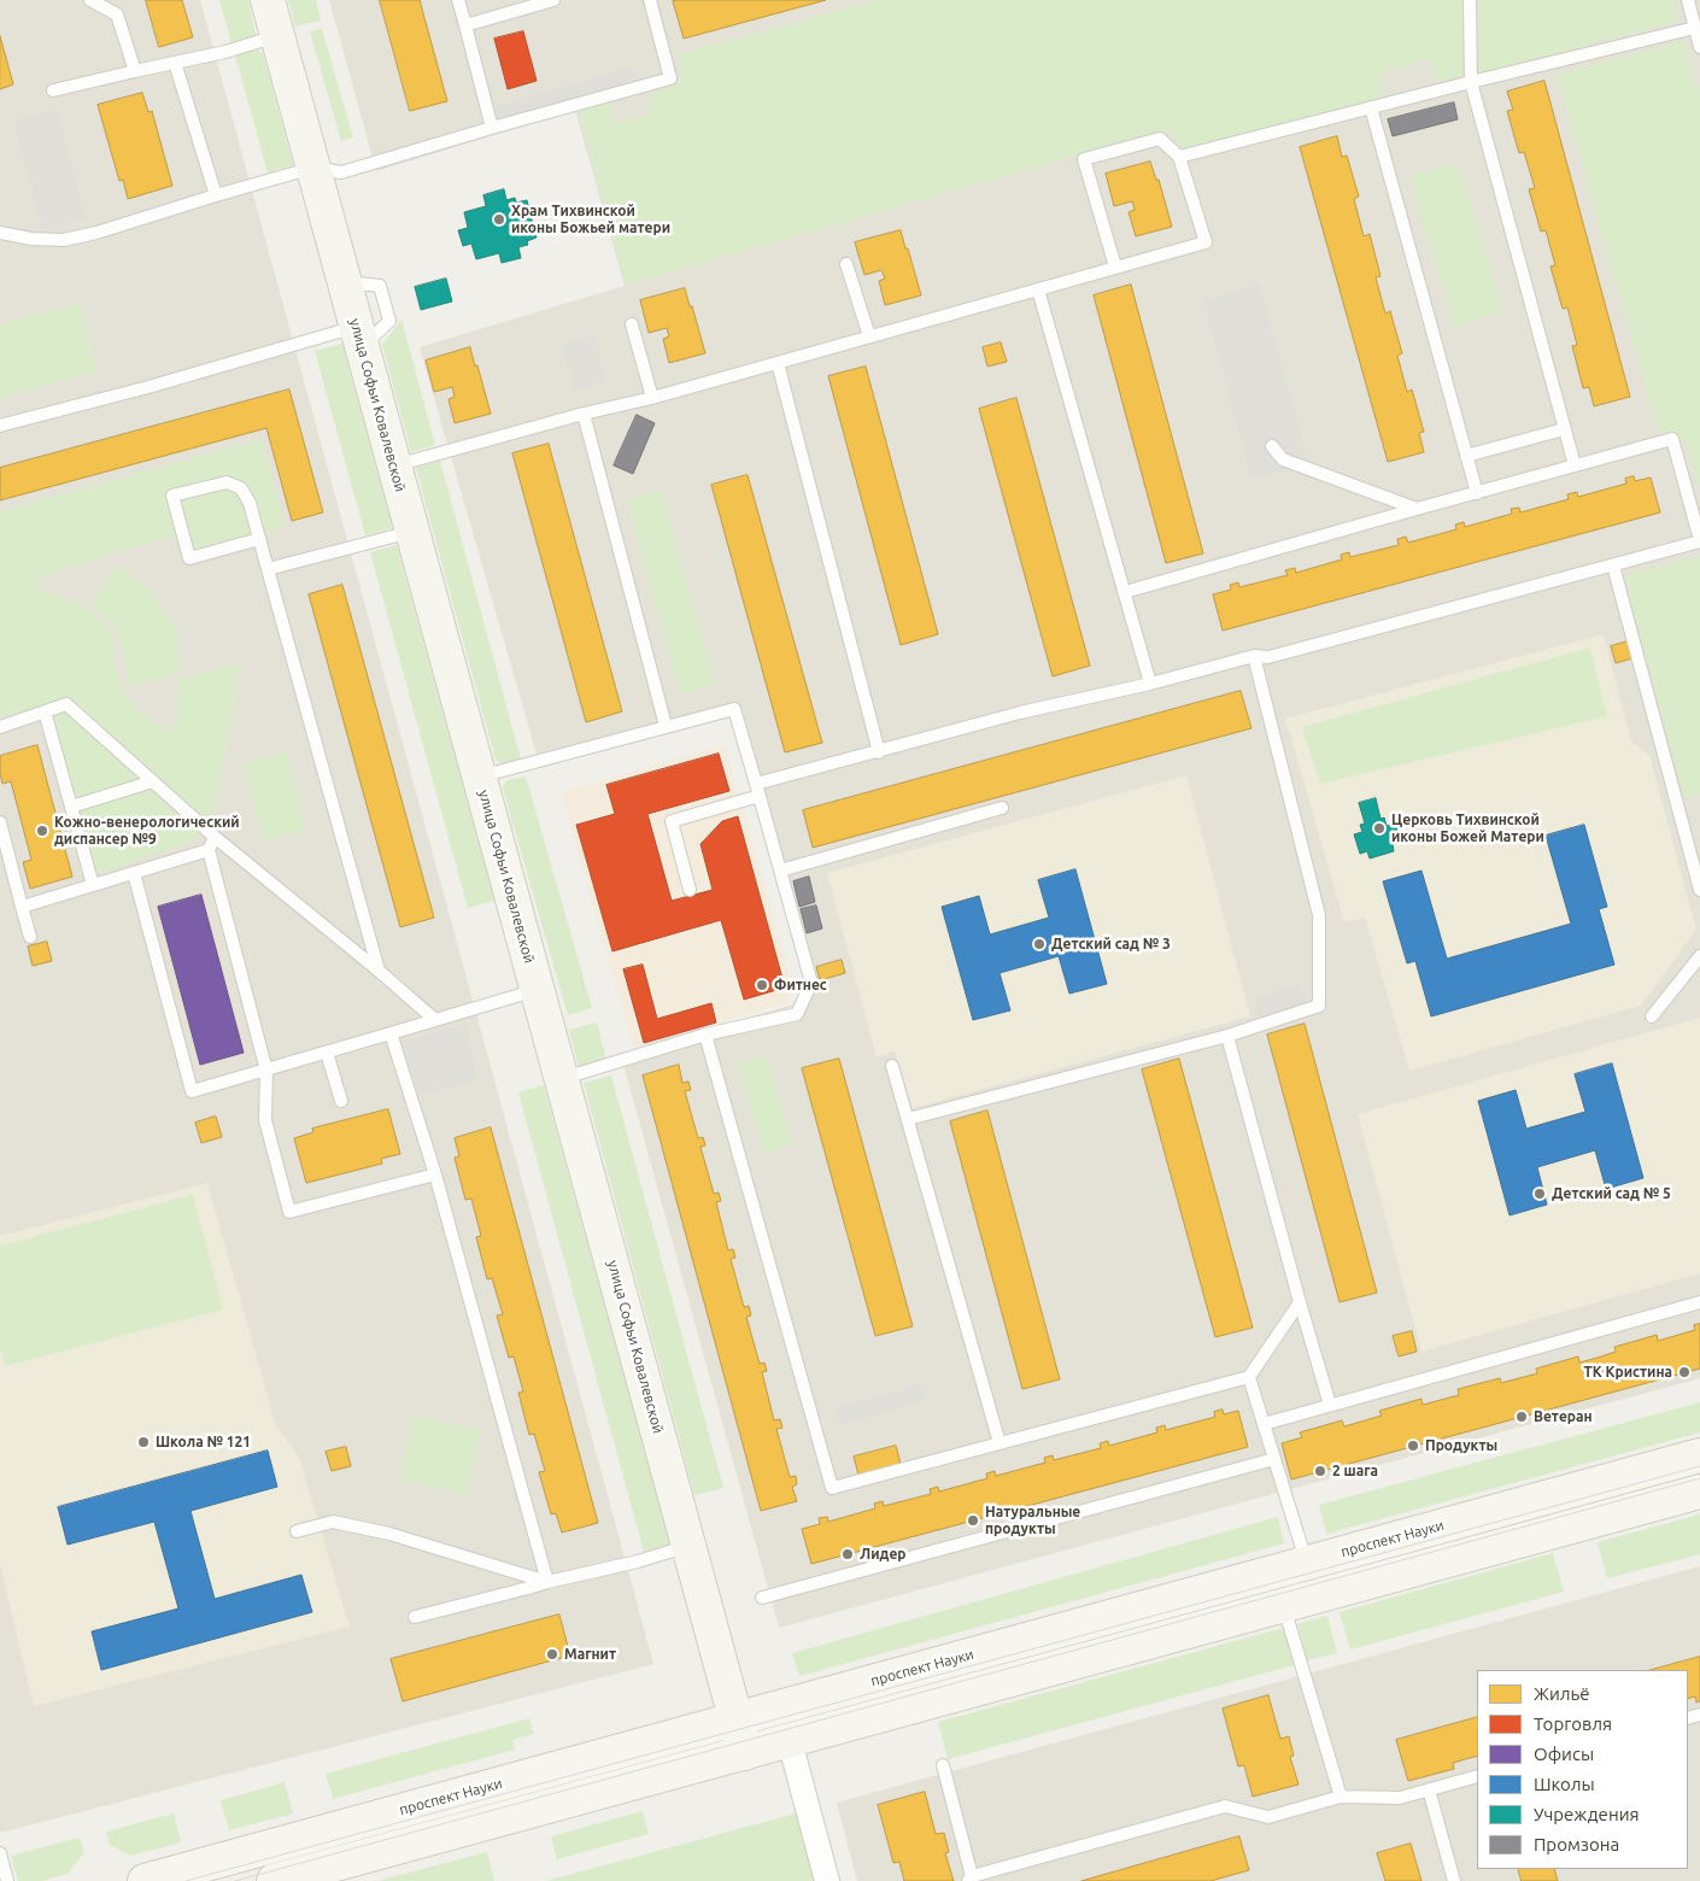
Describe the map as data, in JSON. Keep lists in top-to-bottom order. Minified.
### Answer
{"streets":{"main road":["улица Софьи Ковалевской","проспект Науки"]},"crossings":[["улица Софьи Ковалевской","проспект Науки"]],"places":["Храм Тихвинской иконы Божьей матери","Церковь Тихвинской иконы Божей Матери","Кожно-венерологический диспансер №9","Детский сад № 3","Фитнес","Детский сад № 5","ТК Кристина","Ветеран","Школа № 121","Продукты","2 шага","Натуральные продукты","Лидер","Магнит"],"legend":["Жильё","Торговля","Офисы","Школы","Учреждения","Промзона"]}
